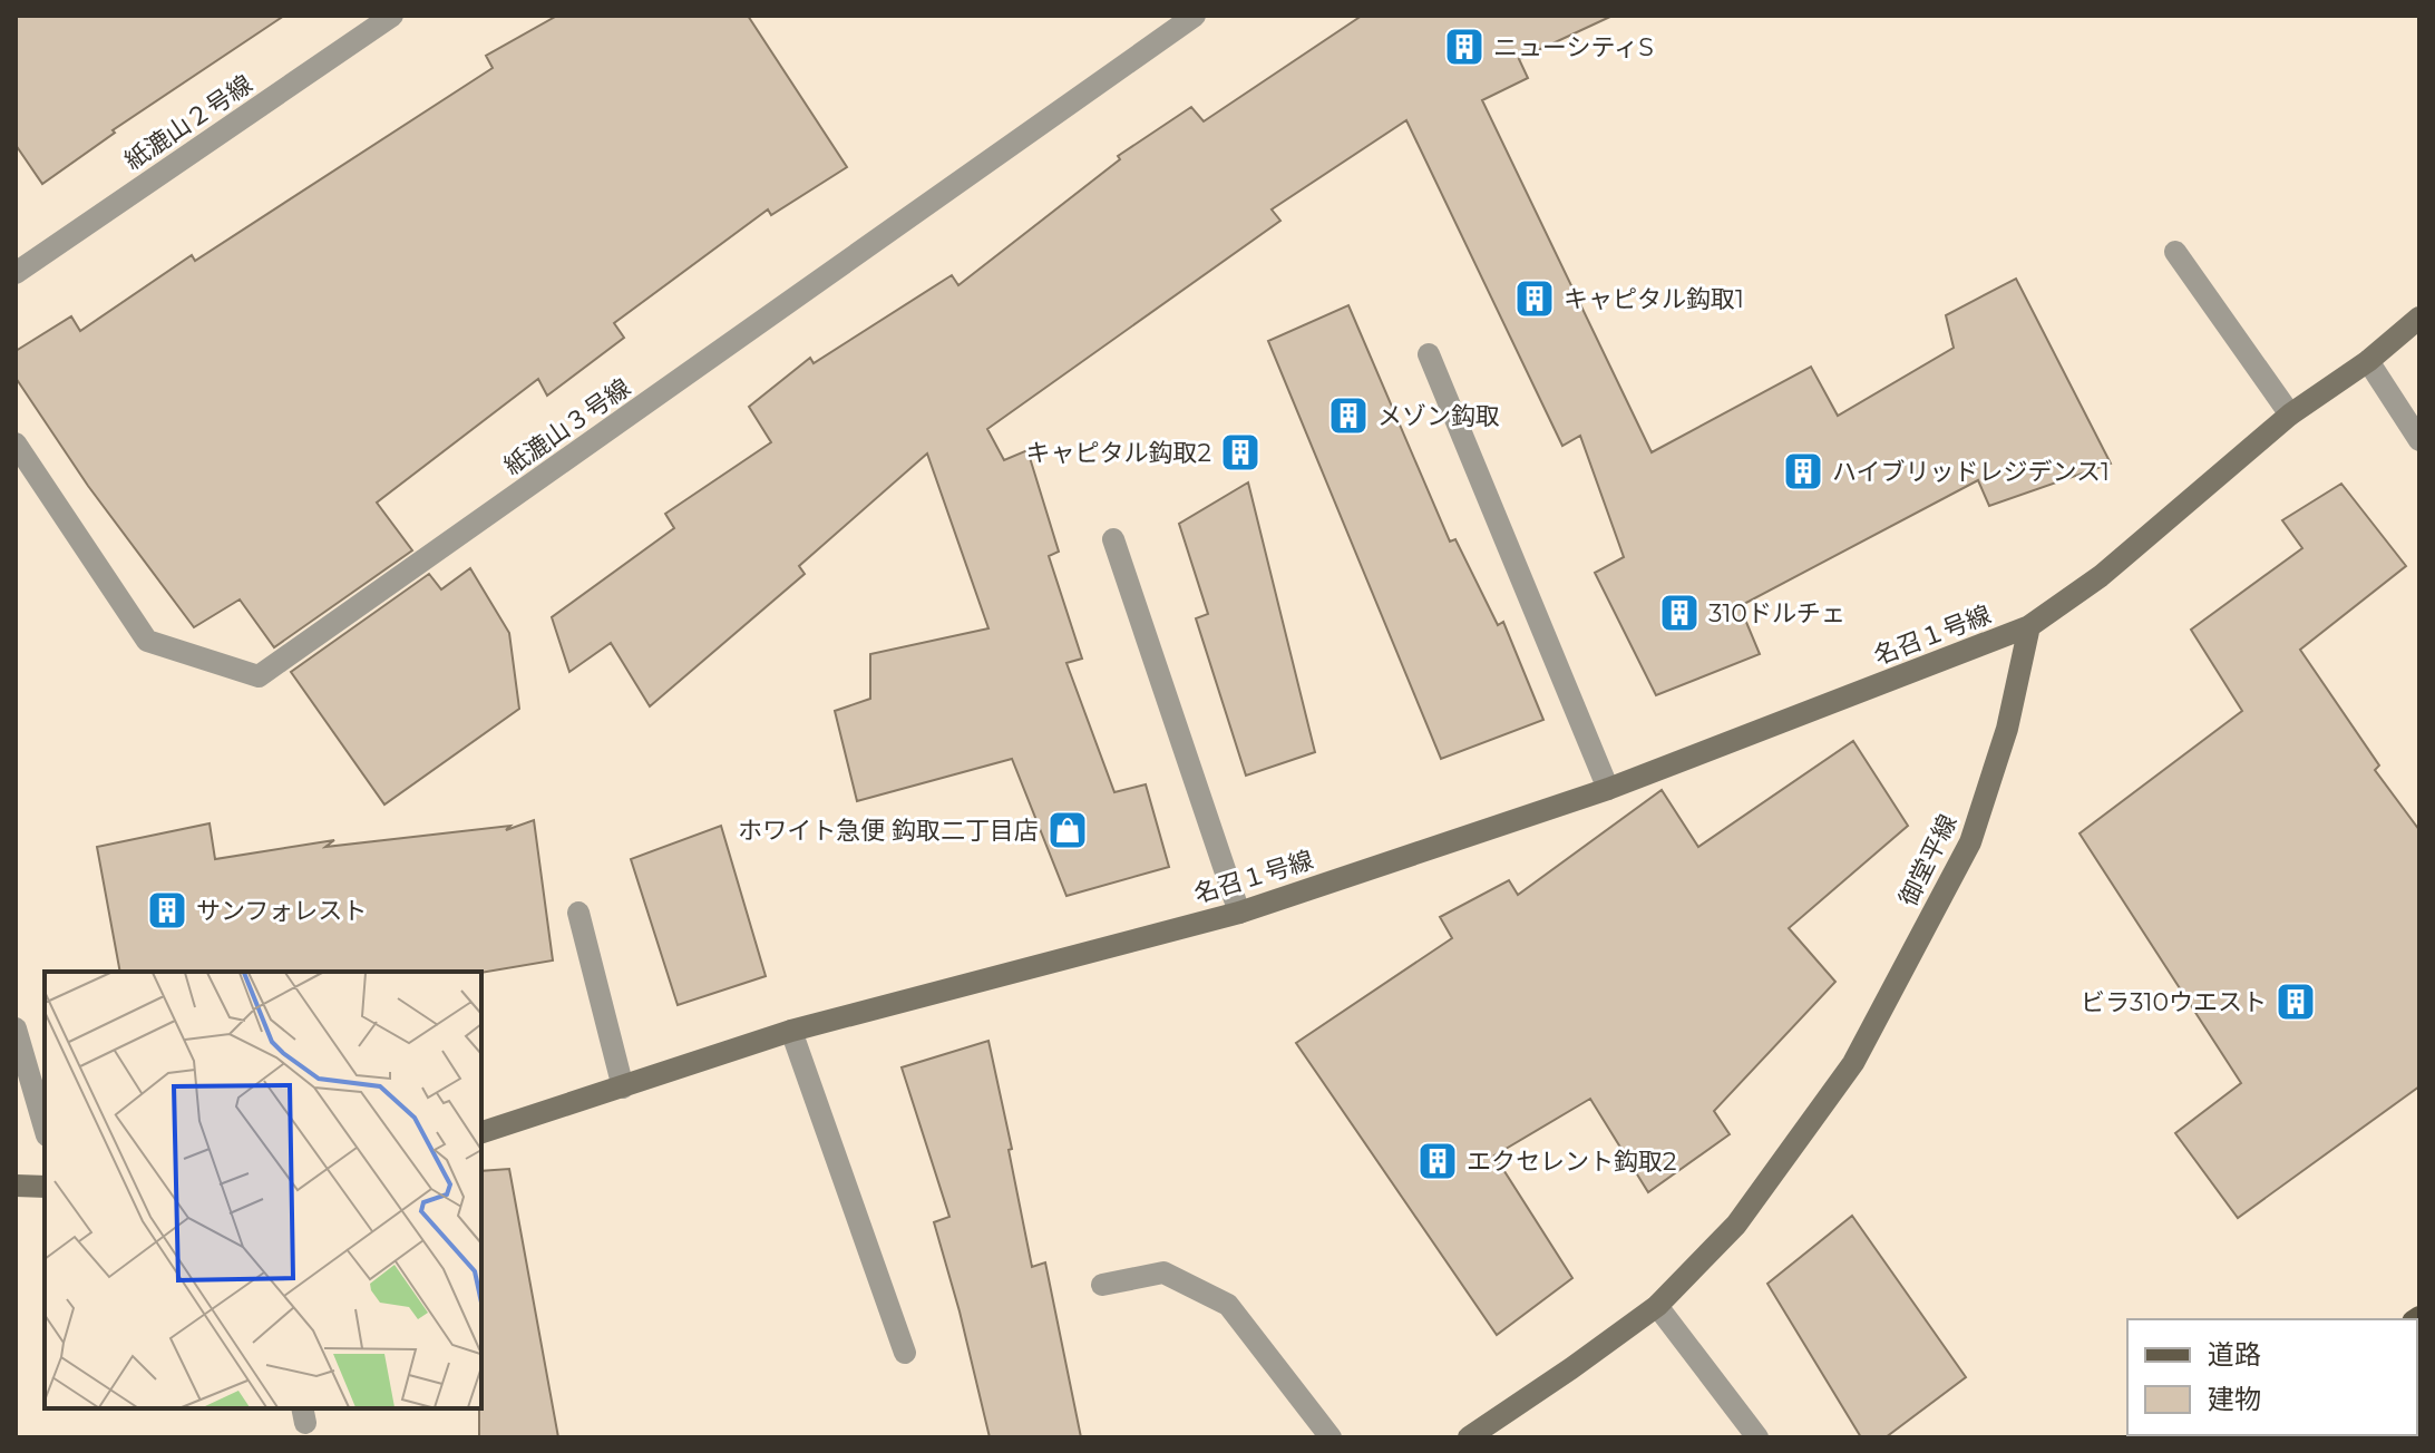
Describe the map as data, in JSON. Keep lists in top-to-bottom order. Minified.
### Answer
{"streets":{"street":["紙漉山２号線","紙漉山３号線","名召１号線","御堂平線"]},"crossings":[["名召１号線","御堂平線"]],"places":{"building":["ニューシティS","キャピタル鈎取1","メゾン鈎取","キャピタル鈎取2","ハイブリッドレジデンス1","310ドルチェ","サンフォレスト","ビラ310ウエスト","エクセレント鈎取2"],"shop":["ホワイト急便 鈎取二丁目店"]},"legend":["道路","建物"]}
